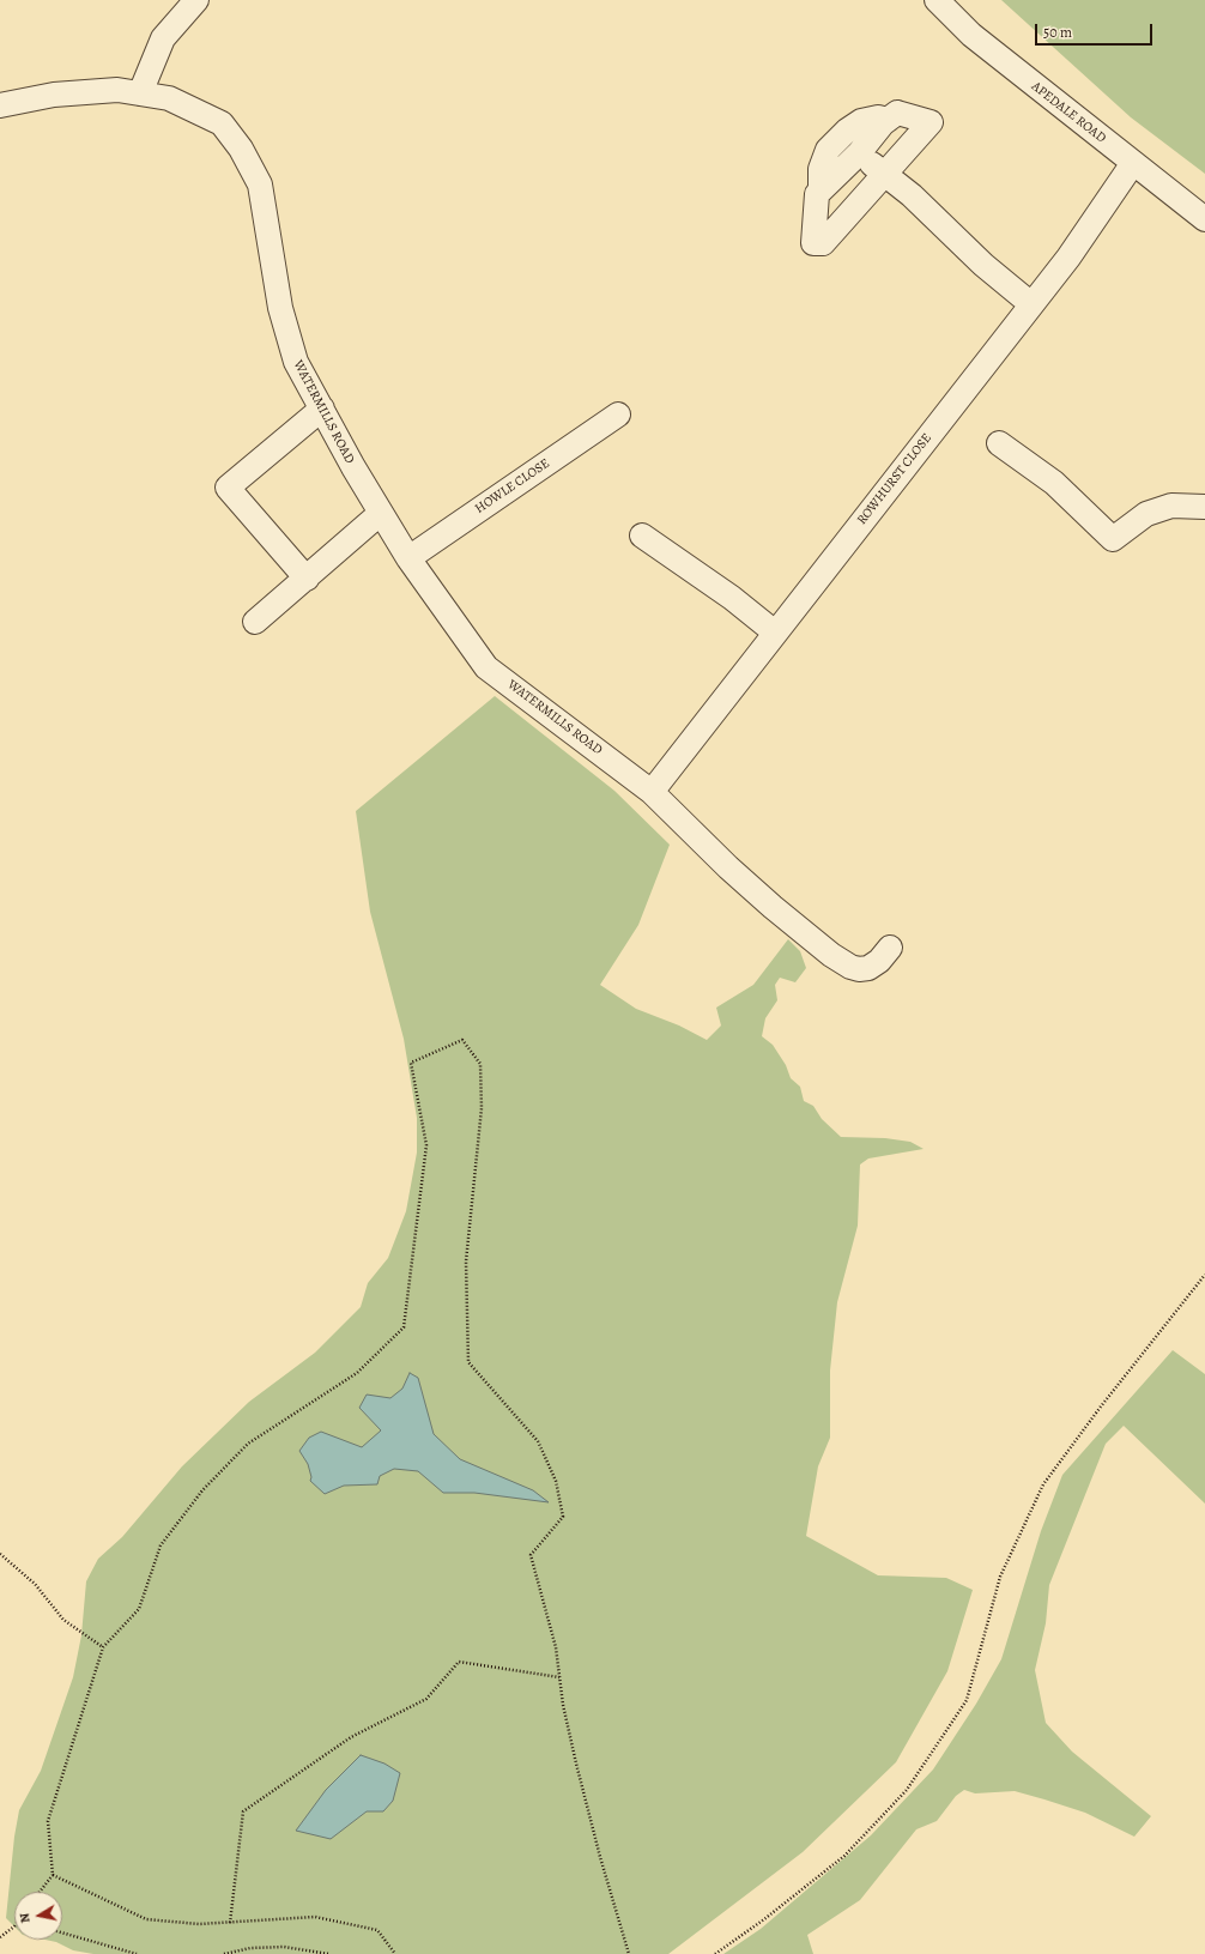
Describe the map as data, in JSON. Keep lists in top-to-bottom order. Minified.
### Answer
{"streets":{"street":["APEDALE ROAD","WATERMILLS ROAD","ROWHURST CLOSE","HOWLE CLOSE"]},"crossings":[["APEDALE ROAD","ROWHURST CLOSE"],["WATERMILLS ROAD","ROWHURST CLOSE"],["WATERMILLS ROAD","HOWLE CLOSE"]],"scale_bar":"50 m","north":"left"}
